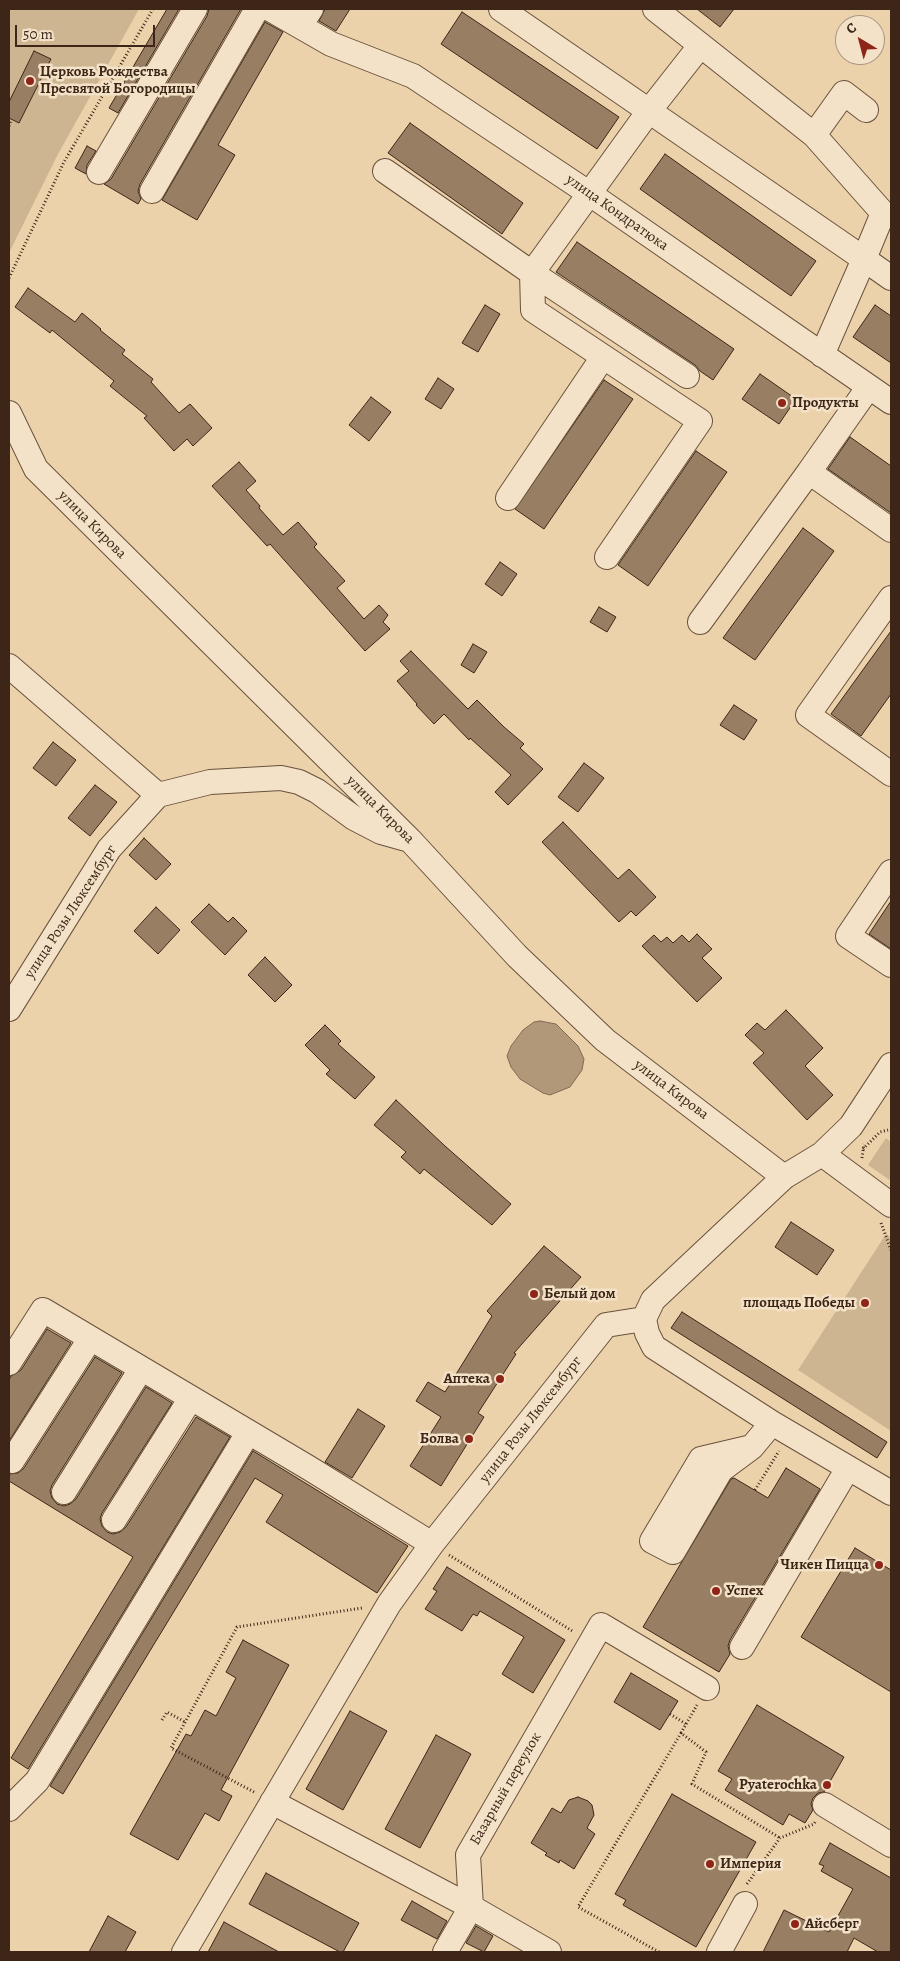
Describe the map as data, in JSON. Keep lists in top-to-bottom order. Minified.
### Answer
{"streets":{"street":["улица Кондратюка","улица Кирова","улица Розы Люксембург","Базарный переулок"]},"places":["Церковь Рождества Пресвятой Богородицы","Продукты","Белый дом","площадь Победы","Аптека","Болва","Чикен Пицца","Успех","Pyaterochka","Империя","Айсберг"],"scale_bar":"50 m","north":"top left"}
